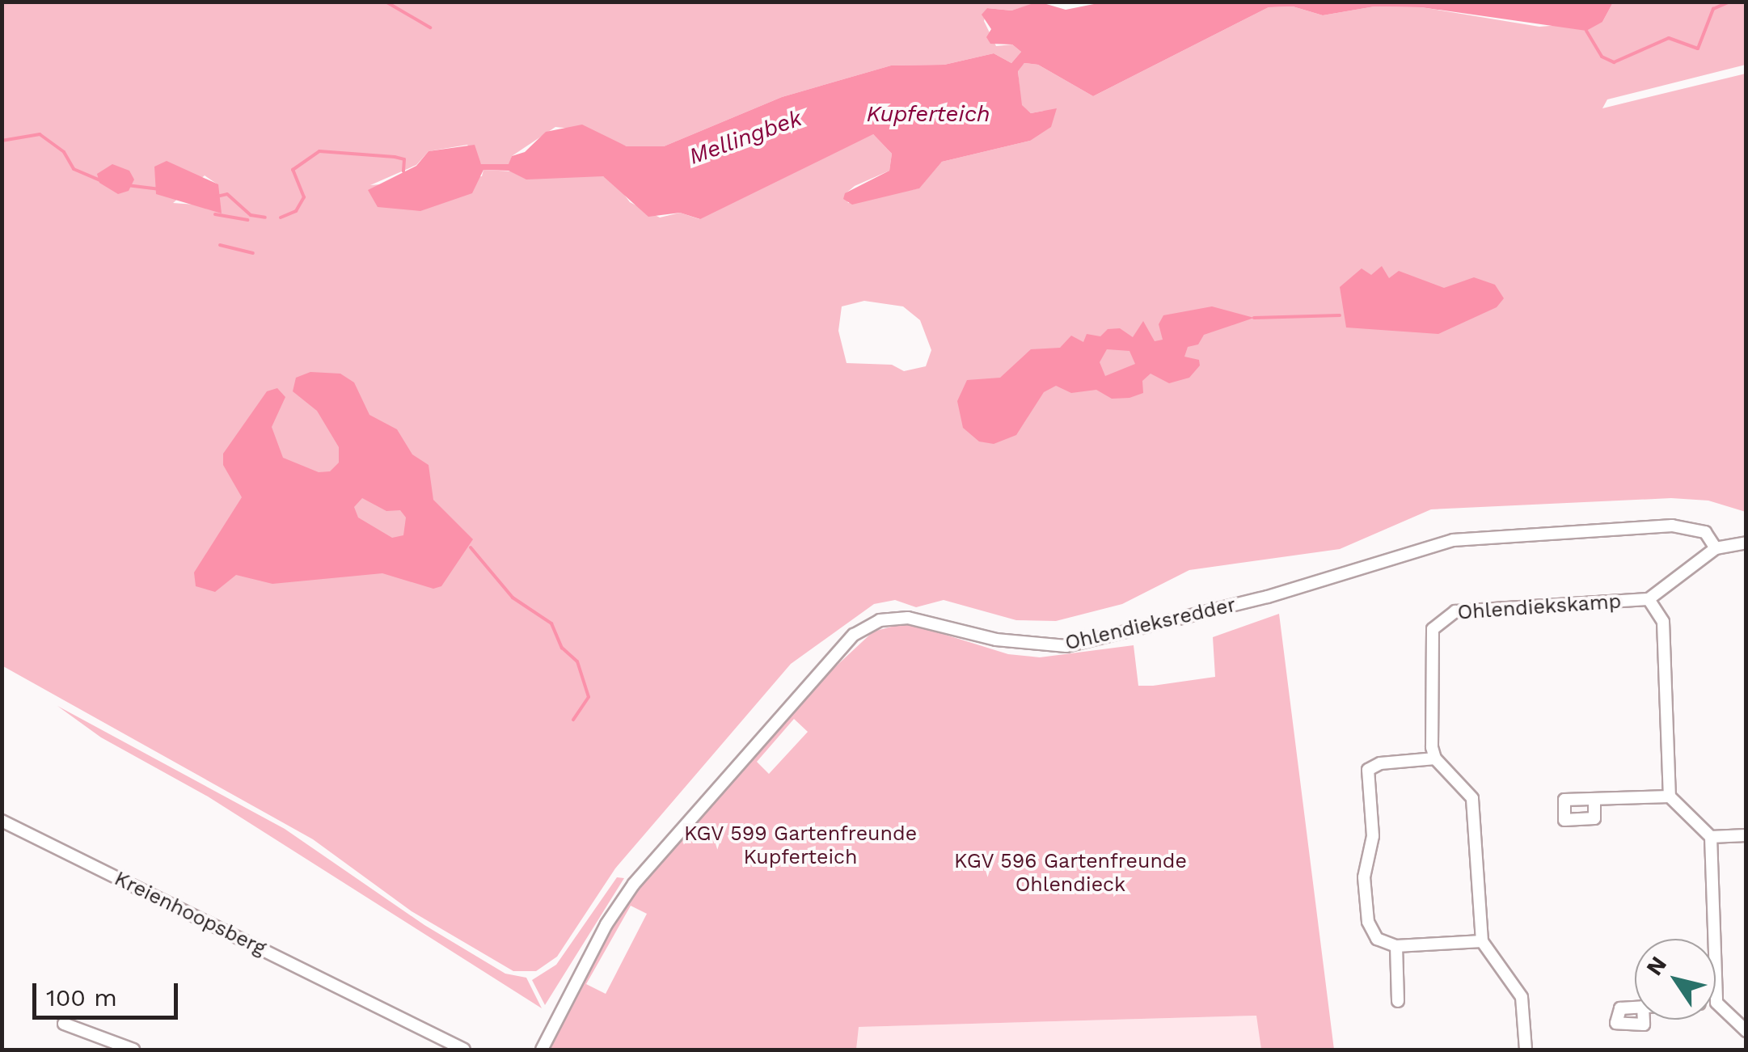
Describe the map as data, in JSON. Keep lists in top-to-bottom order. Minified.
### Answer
{"streets":{"street":["Ohlendiekskamp","Ohlendieksredder","Kreienhoopsberg"]},"crossings":[["Ohlendiekskamp","Ohlendieksredder"]],"water":["Kupferteich","Mellingbek"],"parks":["KGV 599 Gartenfreunde Kupferteich","KGV 596 Gartenfreunde Ohlendieck"],"scale_bar":"100 m","north":"top left"}
